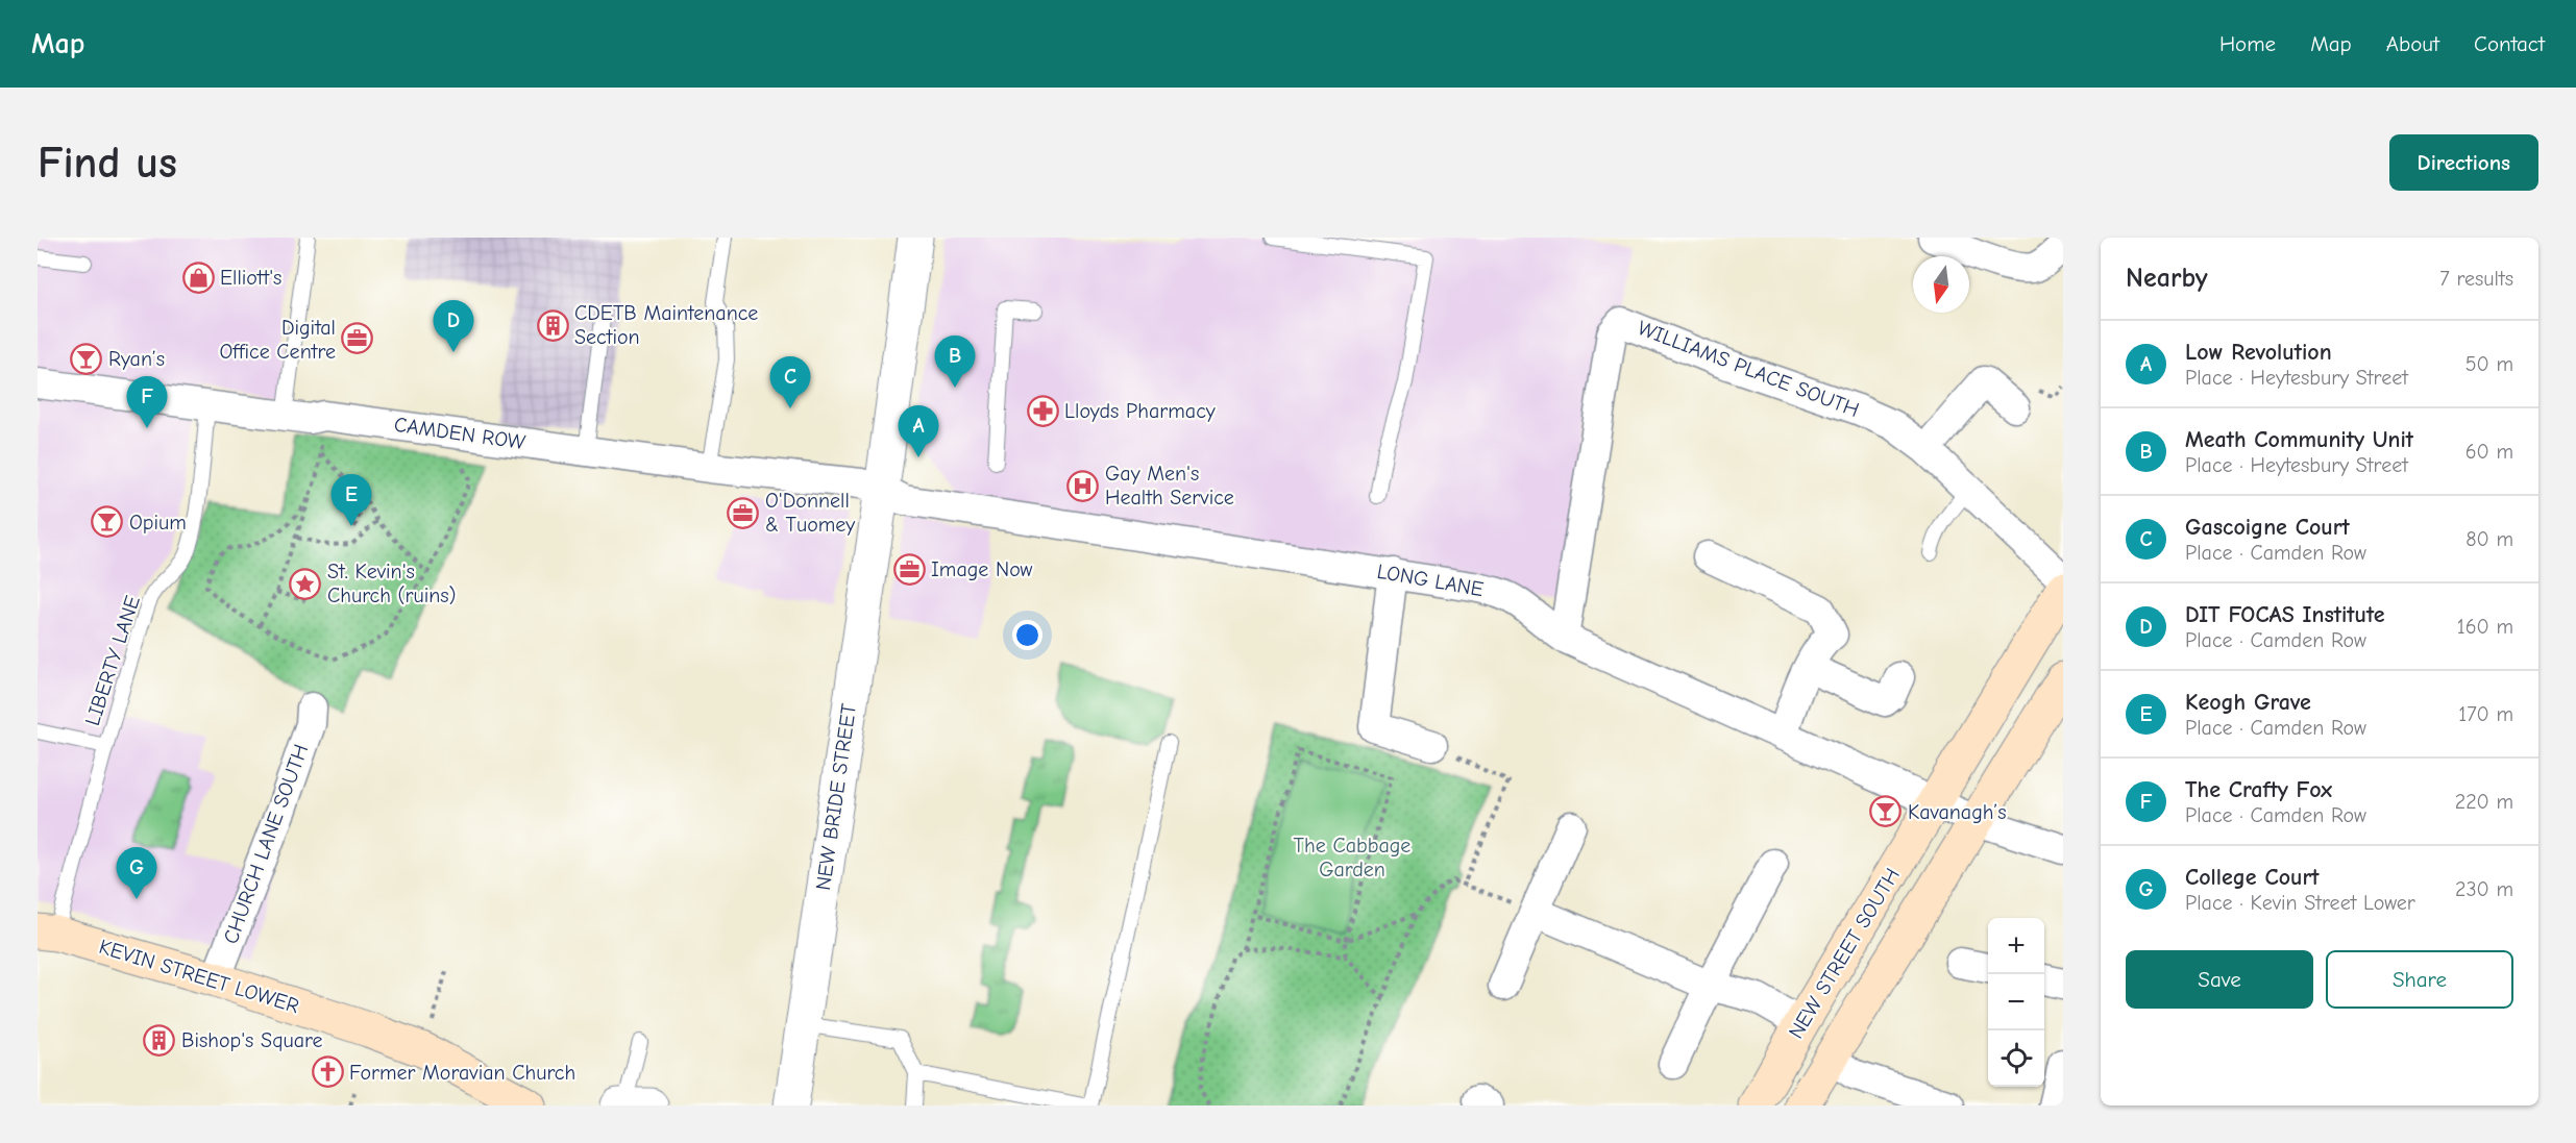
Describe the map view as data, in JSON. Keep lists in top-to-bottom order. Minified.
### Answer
{"streets":{"main road":["NEW STREET SOUTH","KEVIN STREET LOWER"],"street":["WILLIAMS PLACE SOUTH","CAMDEN ROW","LONG LANE","NEW BRIDE STREET","CHURCH LANE SOUTH"],"lane":["LIBERTY LANE"]},"crossings":[["WILLIAMS PLACE SOUTH","LONG LANE"],["CAMDEN ROW","LONG LANE"],["CAMDEN ROW","LIBERTY LANE"],["CAMDEN ROW","NEW BRIDE STREET"],["LONG LANE","NEW BRIDE STREET"],["LONG LANE","NEW STREET SOUTH"],["LIBERTY LANE","KEVIN STREET LOWER"],["CHURCH LANE SOUTH","KEVIN STREET LOWER"]],"parks":["The Cabbage Garden"],"places":{"shop":["Elliott's"],"building":["CDETB Maintenance Section","Bishop's Square"],"office":["Digital Office Centre","O'Donnell & Tuomey","Image Now"],"bar":["Ryan’s","Opium","Kavanagh’s"],"pharmacy":["Lloyds Pharmacy"],"hospital":["Gay Men's Health Service"],"place":["St. Kevin's Church (ruins)"],"church":["Former Moravian Church"]},"north":"bottom","page":{"header":"Map","nav":["Home","Map","About","Contact"],"buttons":["Directions",["Save","Share"]],"title":"Find us","heading":["Nearby","7 results"],"pins":["D","B","C","F","A","E","G"],"list":[{"mark":"A","name":"Low Revolution","note":"Place · Heytesbury Street","value":"50 m"},{"mark":"B","name":"Meath Community Unit","note":"Place · Heytesbury Street","value":"60 m"},{"mark":"C","name":"Gascoigne Court","note":"Place · Camden Row","value":"80 m"},{"mark":"D","name":"DIT FOCAS Institute","note":"Place · Camden Row","value":"160 m"},{"mark":"E","name":"Keogh Grave","note":"Place · Camden Row","value":"170 m"},{"mark":"F","name":"The Crafty Fox","note":"Place · Camden Row","value":"220 m"},{"mark":"G","name":"College Court","note":"Place · Kevin Street Lower","value":"230 m"}],"map_buttons":["+","−"]}}
